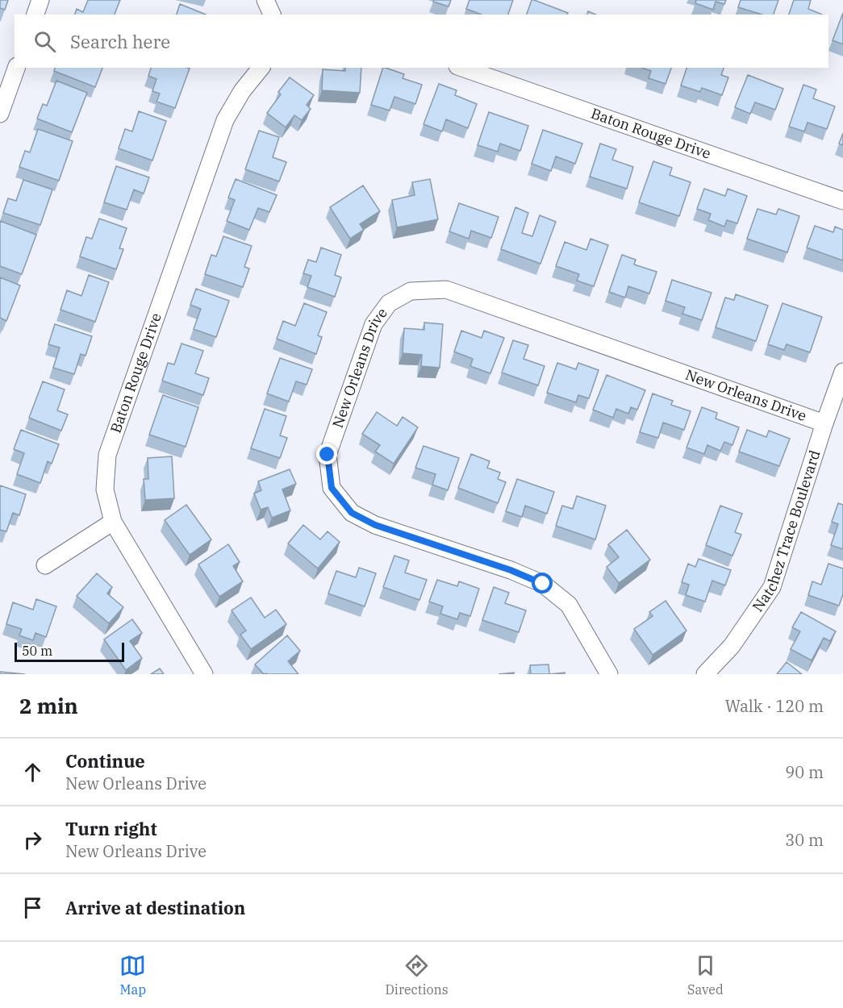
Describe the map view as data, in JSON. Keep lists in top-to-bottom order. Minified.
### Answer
{"streets":{"street":["Baton Rouge Drive","New Orleans Drive","Natchez Trace Boulevard"]},"crossings":[["New Orleans Drive","Natchez Trace Boulevard"]],"scale_bar":"50 m","page":{"search":"Search here","scale":"50 m","heading":["2 min","Walk · 120 m"],"list":[["Continue","New Orleans Drive","90 m"],["Turn right","New Orleans Drive","30 m"],"Arrive at destination"],"nav":["Map","Directions","Saved"]}}
